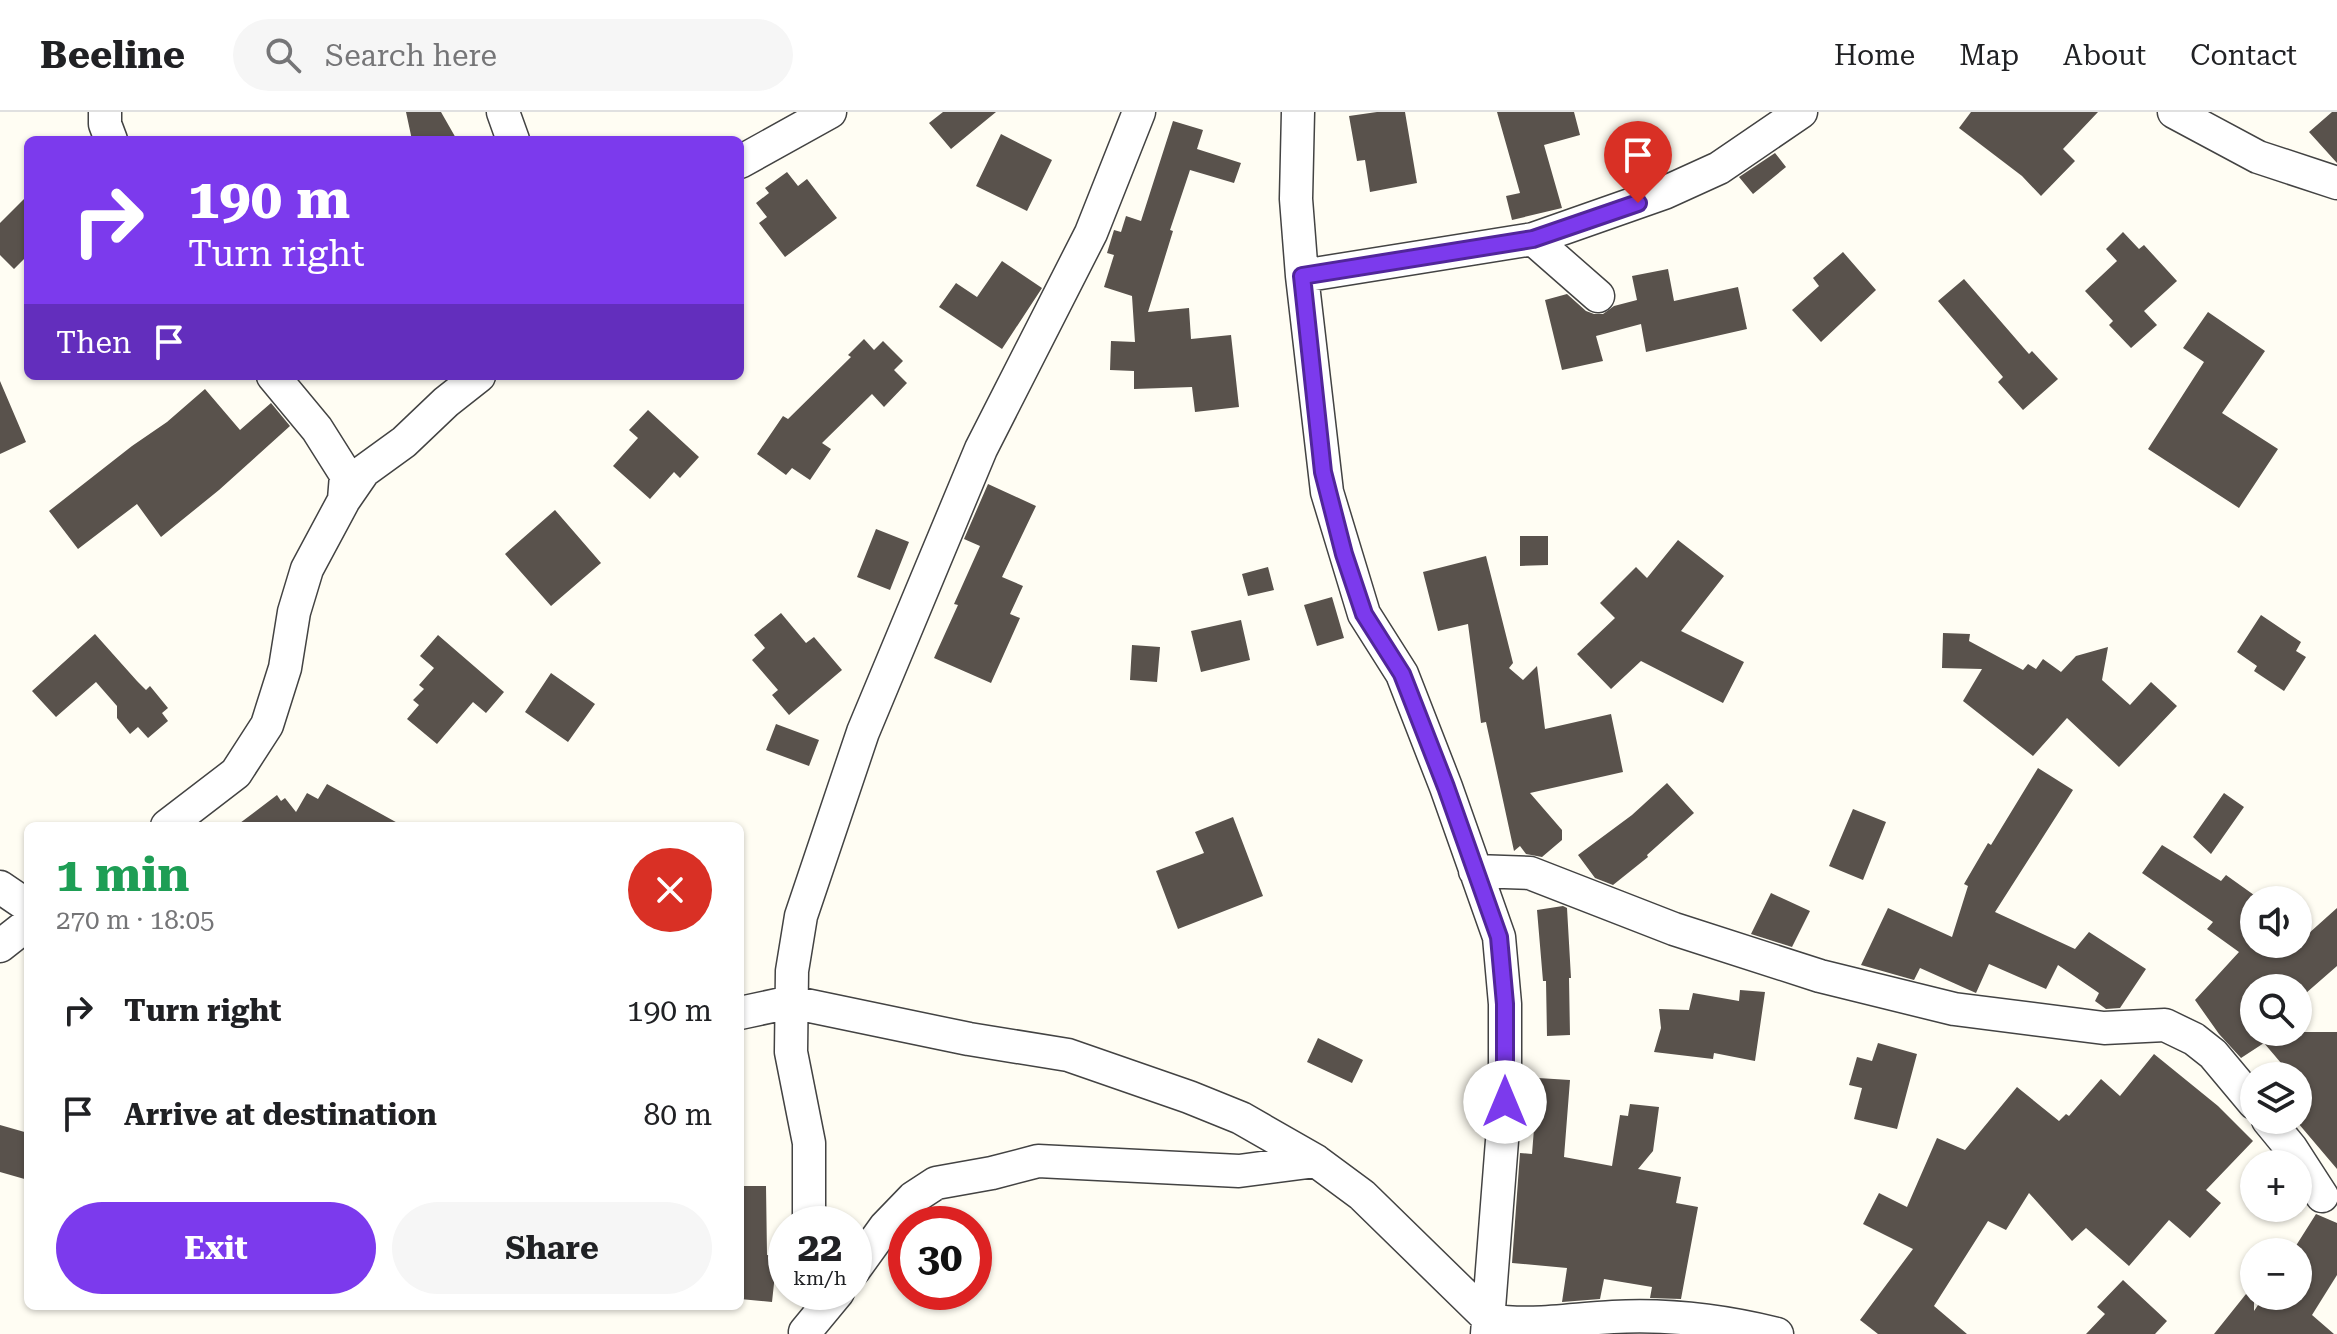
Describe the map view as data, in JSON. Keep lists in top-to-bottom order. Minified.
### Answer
{"page":{"header":"Beeline","search":"Search here","nav":["Home","Map","About","Contact"],"turn":["190 m","Turn right"],"then":"Then","heading":["1 min","270 m · 18:05"],"map_buttons":["+","−"],"list":[{"name":"Turn right","value":"190 m"},{"name":"Arrive at destination","value":"80 m"}],"buttons":["Exit","Share"],"speed":"22 km/h","limit":"30"}}
